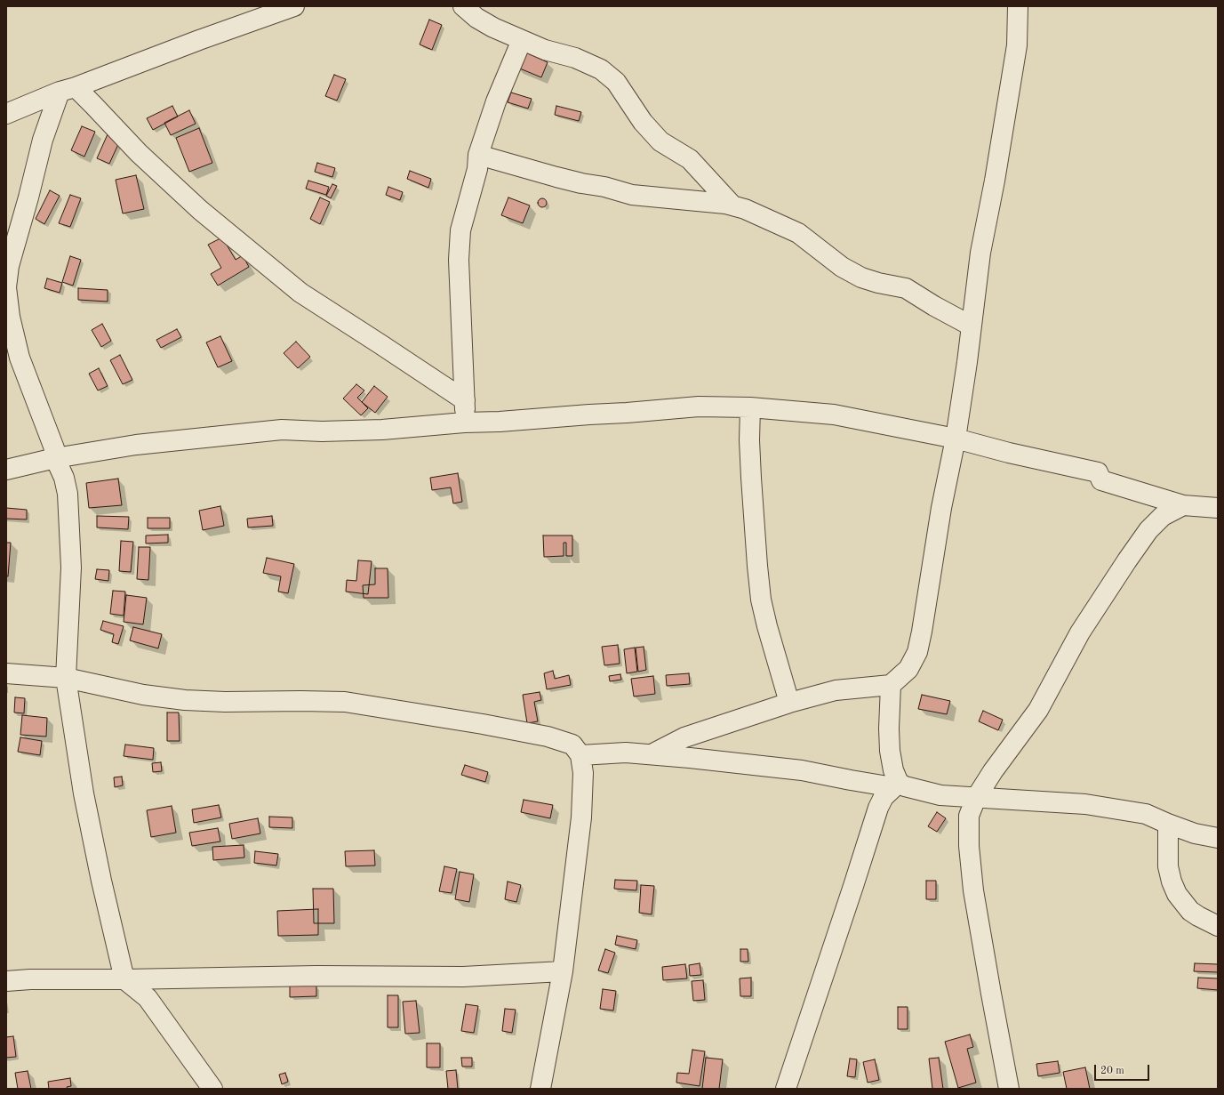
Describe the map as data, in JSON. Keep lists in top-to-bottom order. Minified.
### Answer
{"scale_bar":"20 m"}
